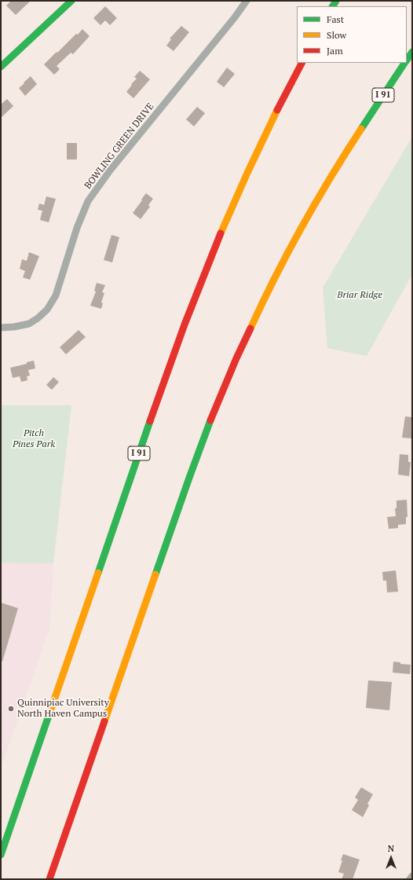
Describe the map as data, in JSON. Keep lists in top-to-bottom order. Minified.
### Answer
{"streets":{"main road":["I 91"],"street":["BOWLING GREEN DRIVE"]},"parks":["Briar Ridge","Pitch Pines Park"],"places":["Quinnipiac University North Haven Campus"],"legend":["Fast","Slow","Jam"],"north":"top"}
